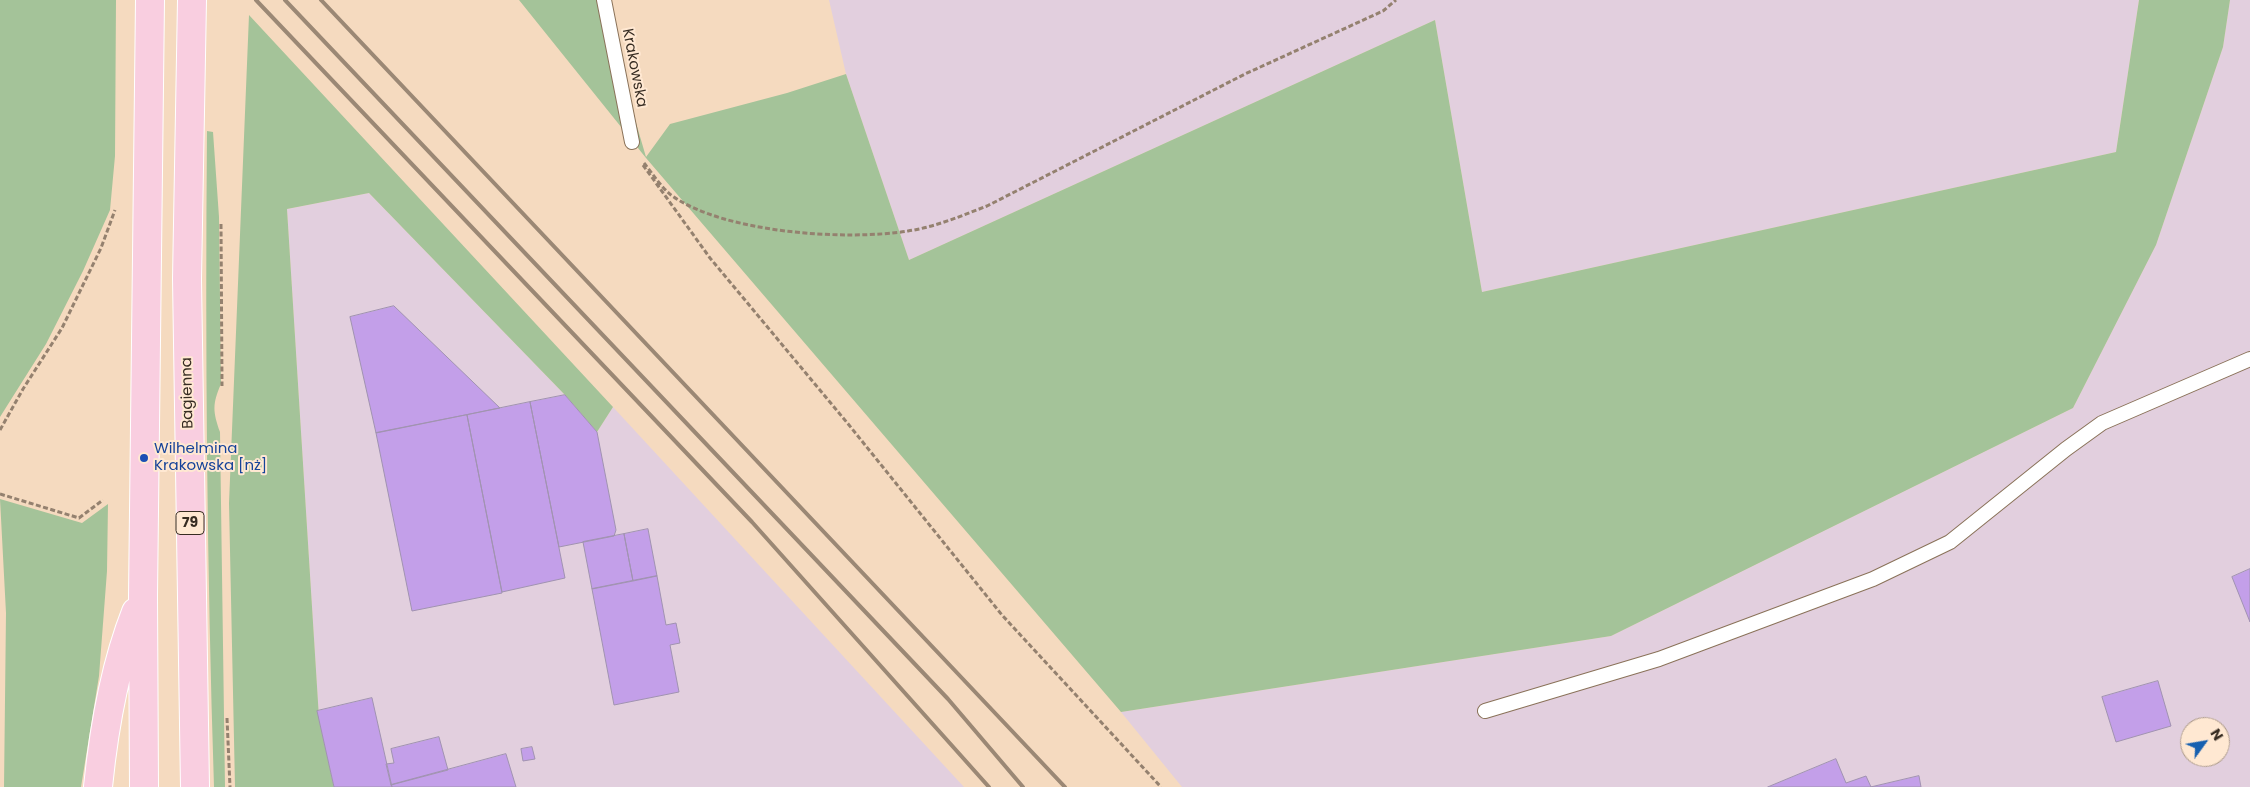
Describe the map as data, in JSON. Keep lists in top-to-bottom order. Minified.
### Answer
{"streets":{"main road":["Bagienna","79"],"lane":["Krakowska"]},"places":["Wilhelmina Krakowska [nż]"],"north":"top right"}
